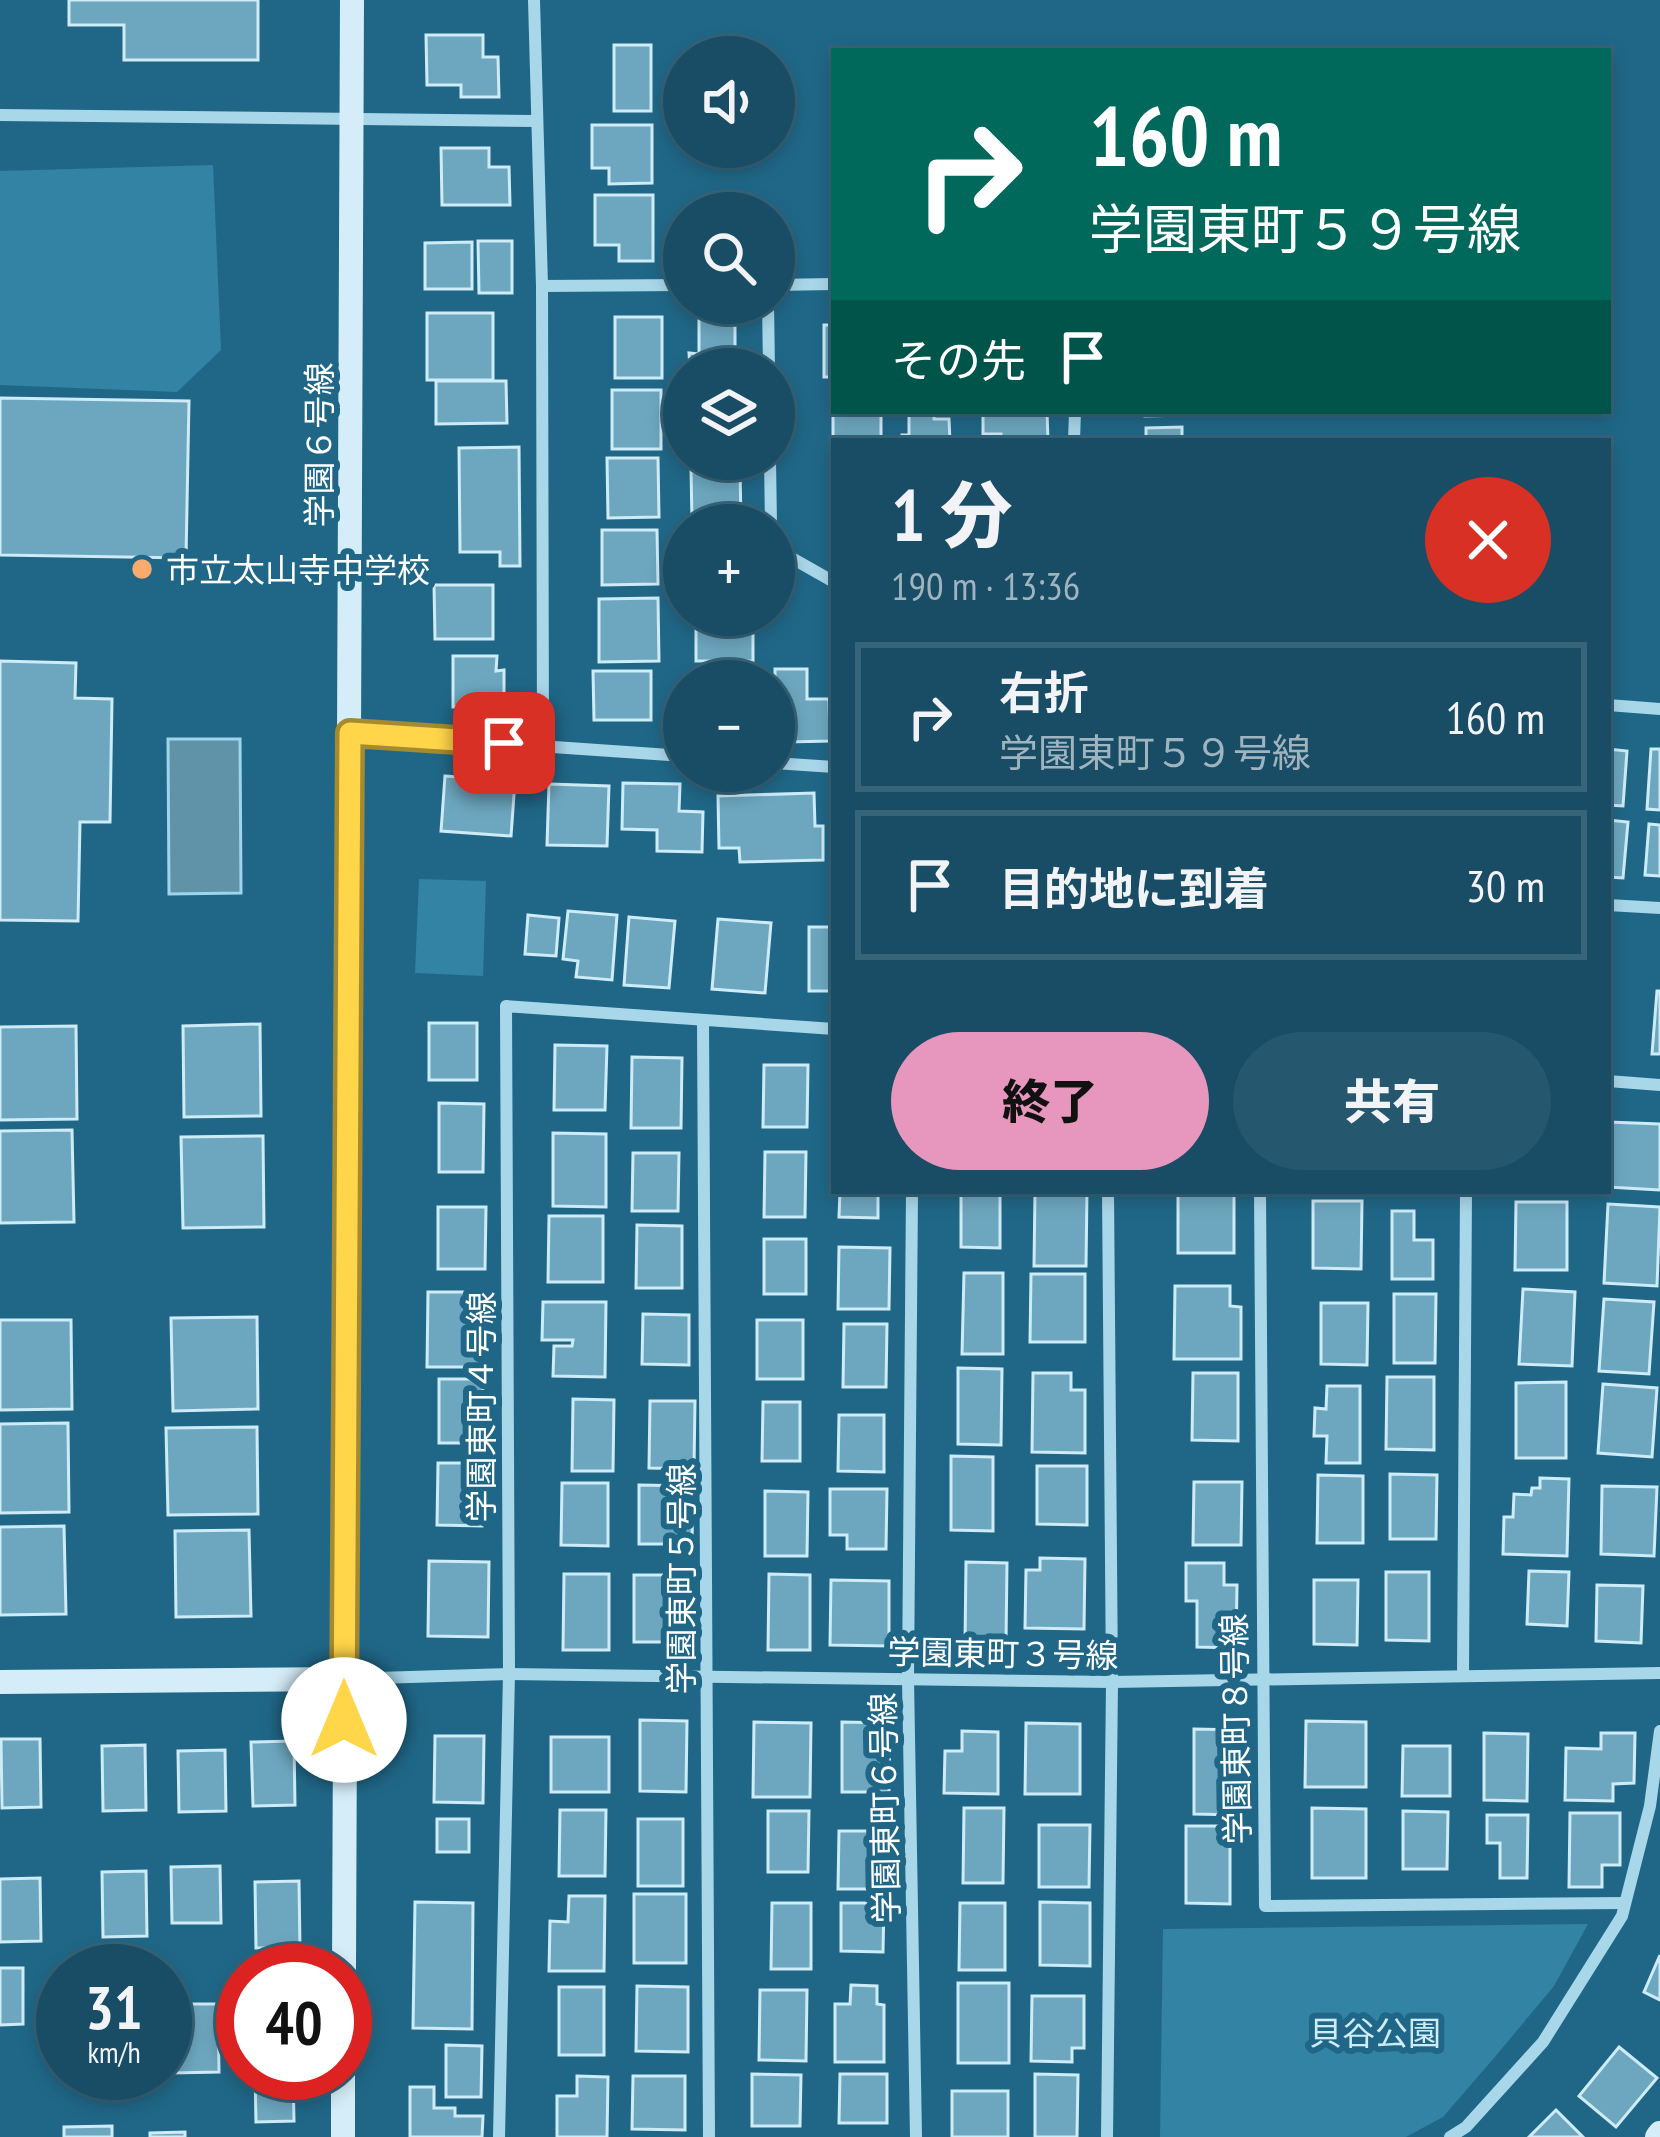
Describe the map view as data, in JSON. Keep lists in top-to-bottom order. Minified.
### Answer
{"streets":{"street":["学園６号線","学園東町４号線","学園東町５号線","学園東町３号線","学園東町８号線","学園東町６号線"]},"crossings":[["学園６号線","学園東町３号線"],["学園東町４号線","学園東町５号線"],["学園東町４号線","学園東町３号線"],["学園東町５号線","学園東町３号線"],["学園東町３号線","学園東町８号線"],["学園東町３号線","学園東町６号線"]],"parks":["貝谷公園"],"places":["市立太山寺中学校"],"page":{"map_buttons":["+","−"],"turn":["160 m","学園東町５９号線"],"then":"その先","heading":["1 分","190 m · 13:36"],"list":[{"name":"右折","note":"学園東町５９号線","value":"160 m"},{"name":"目的地に到着","value":"30 m"}],"buttons":["終了","共有"],"speed":"31 km/h","limit":"40"}}
